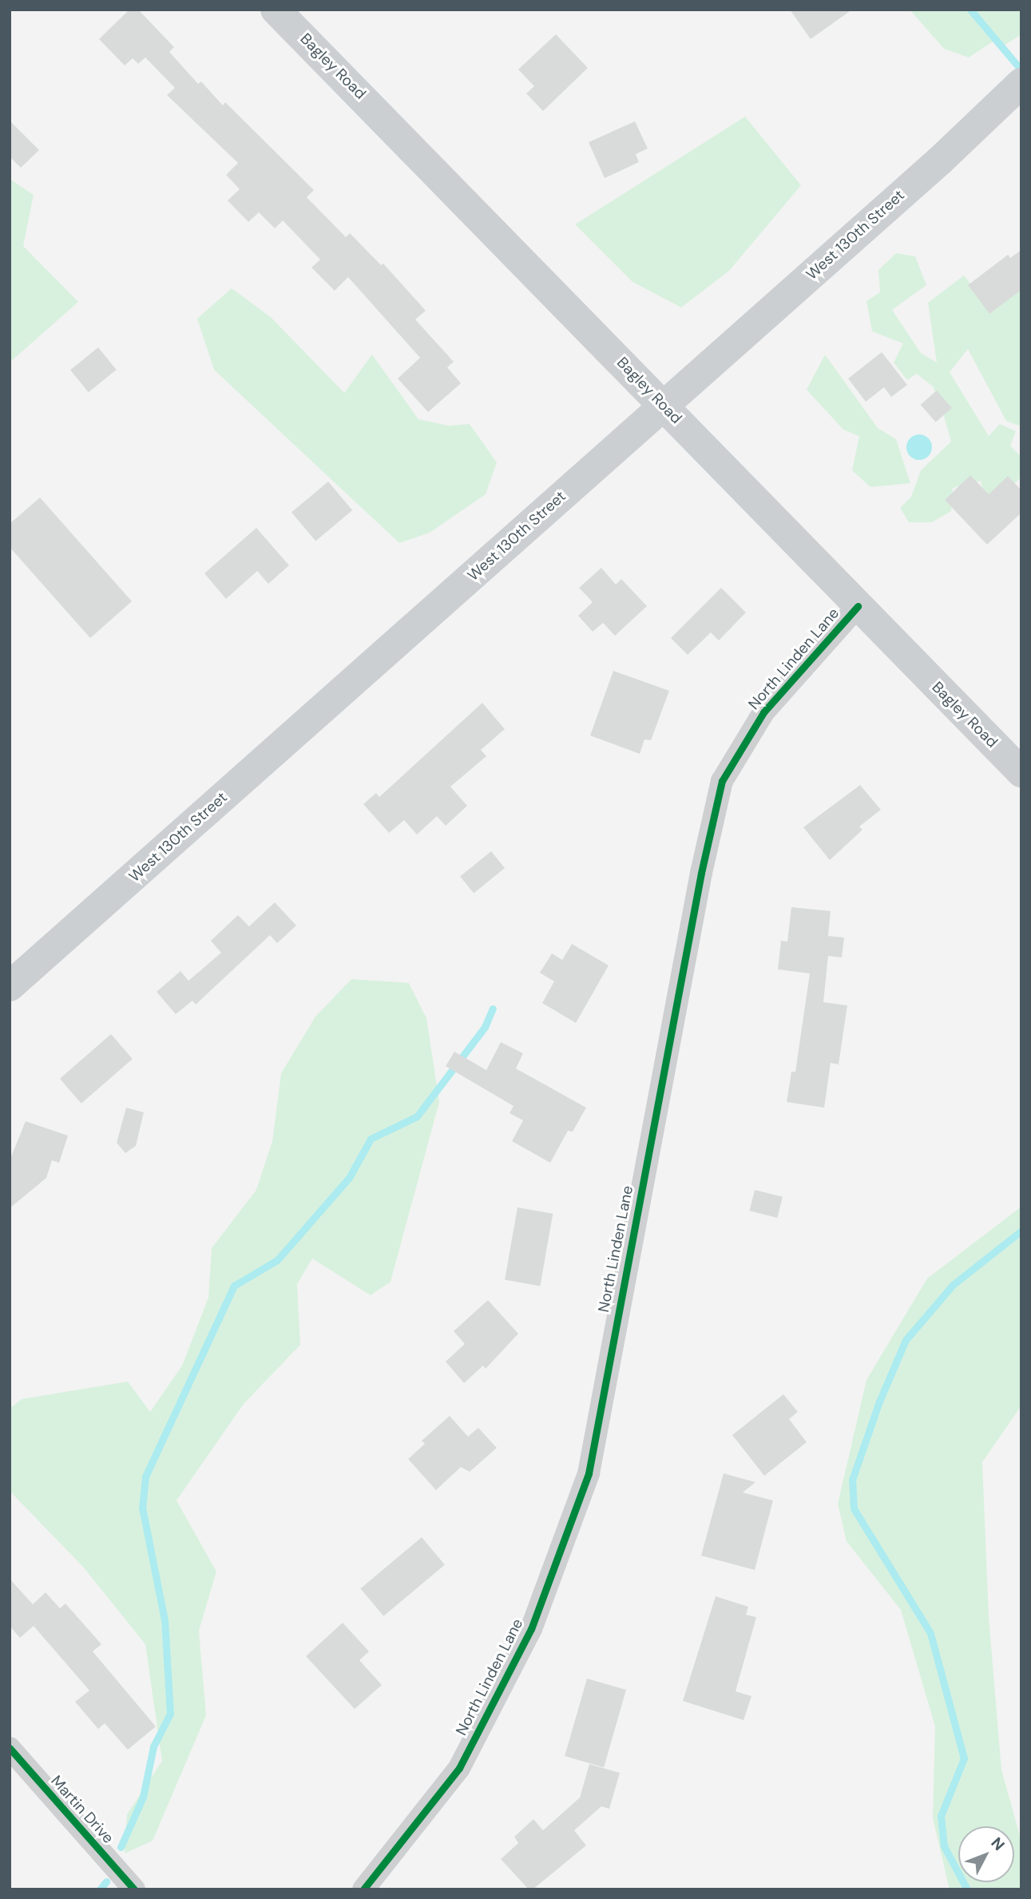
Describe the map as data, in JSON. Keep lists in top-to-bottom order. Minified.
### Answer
{"streets":{"main road":["Bagley Road","West 130th Street"],"street":["North Linden Lane","Martin Drive"]},"crossings":[["Bagley Road","West 130th Street"],["Bagley Road","North Linden Lane"]],"north":"top right"}
